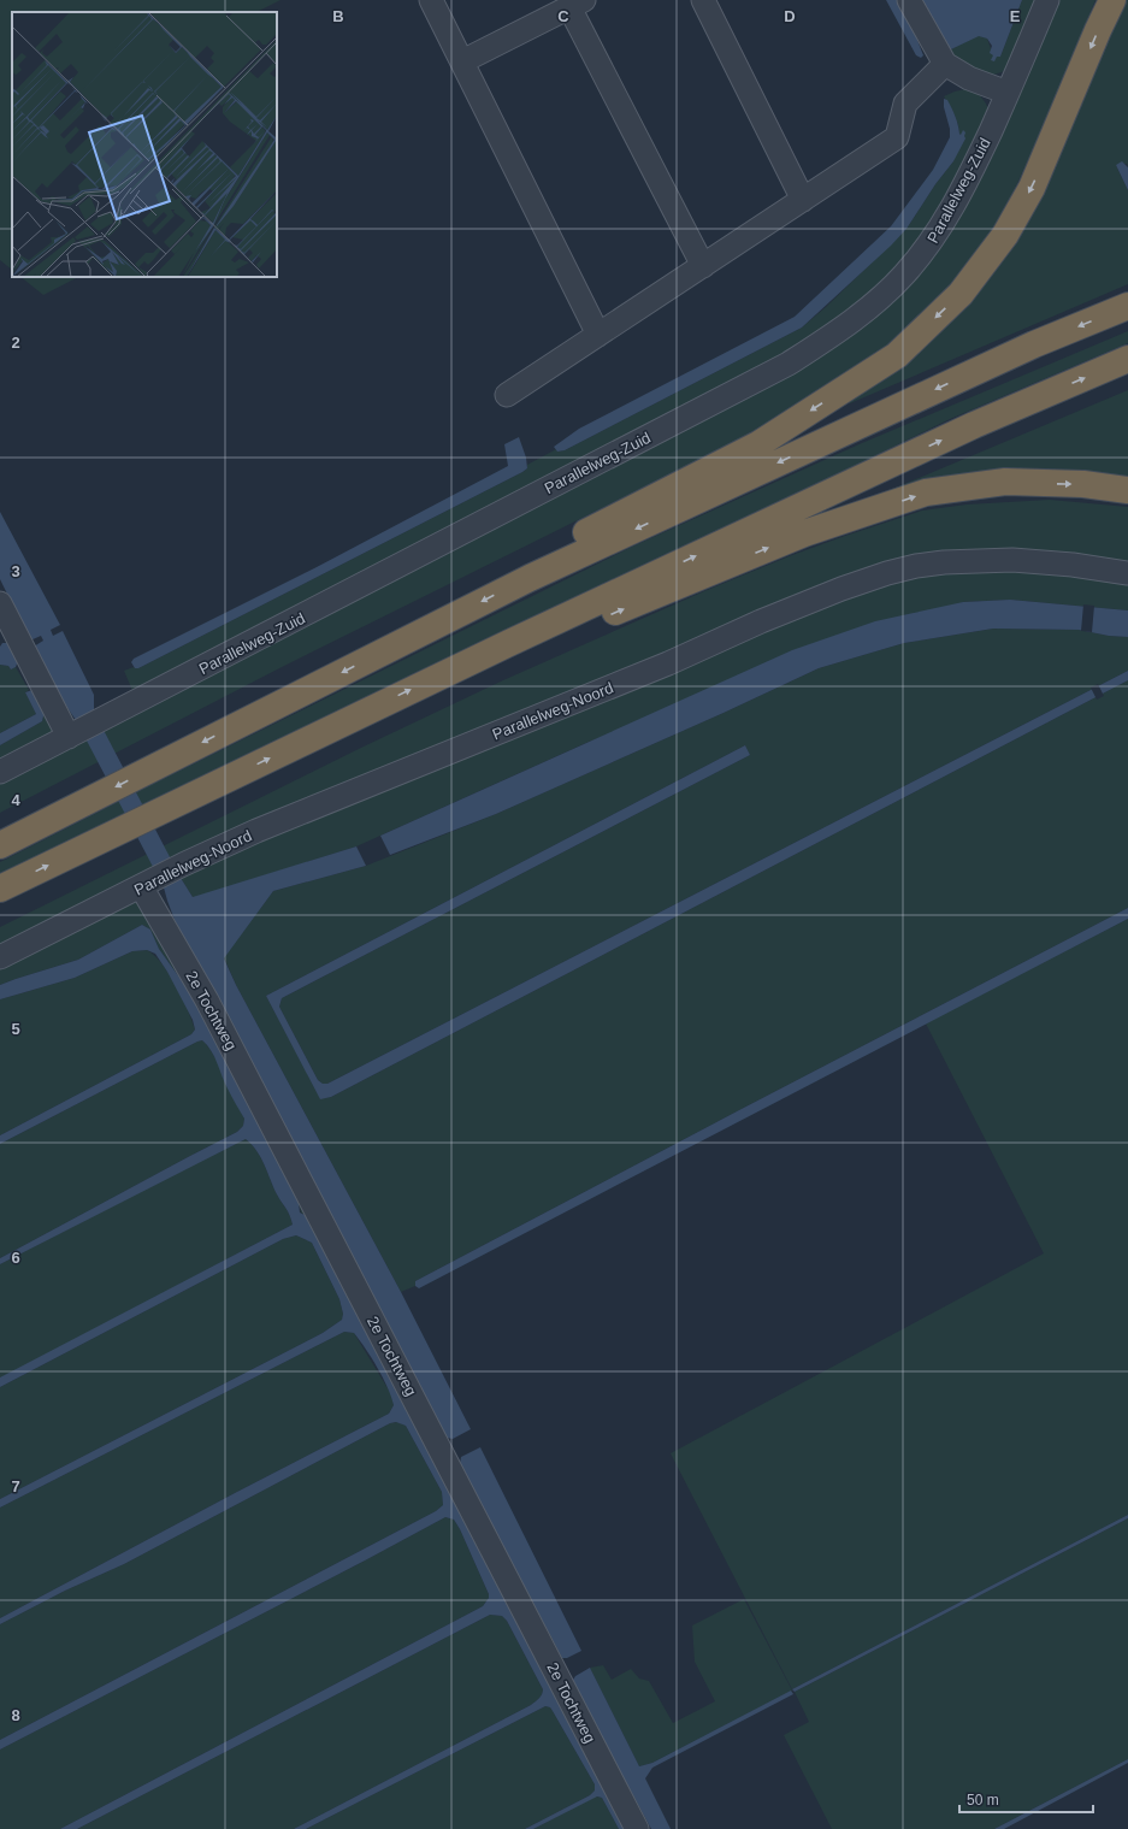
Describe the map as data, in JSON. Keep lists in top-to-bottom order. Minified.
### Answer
{"streets":{"street":["Parallelweg-Zuid","Parallelweg-Noord","2e Tochtweg"]},"crossings":[["Parallelweg-Noord","2e Tochtweg"]],"scale_bar":"50 m","grid":{"columns":["B","C","D","E"],"rows":["2","3","4","5","6","7","8"]}}
